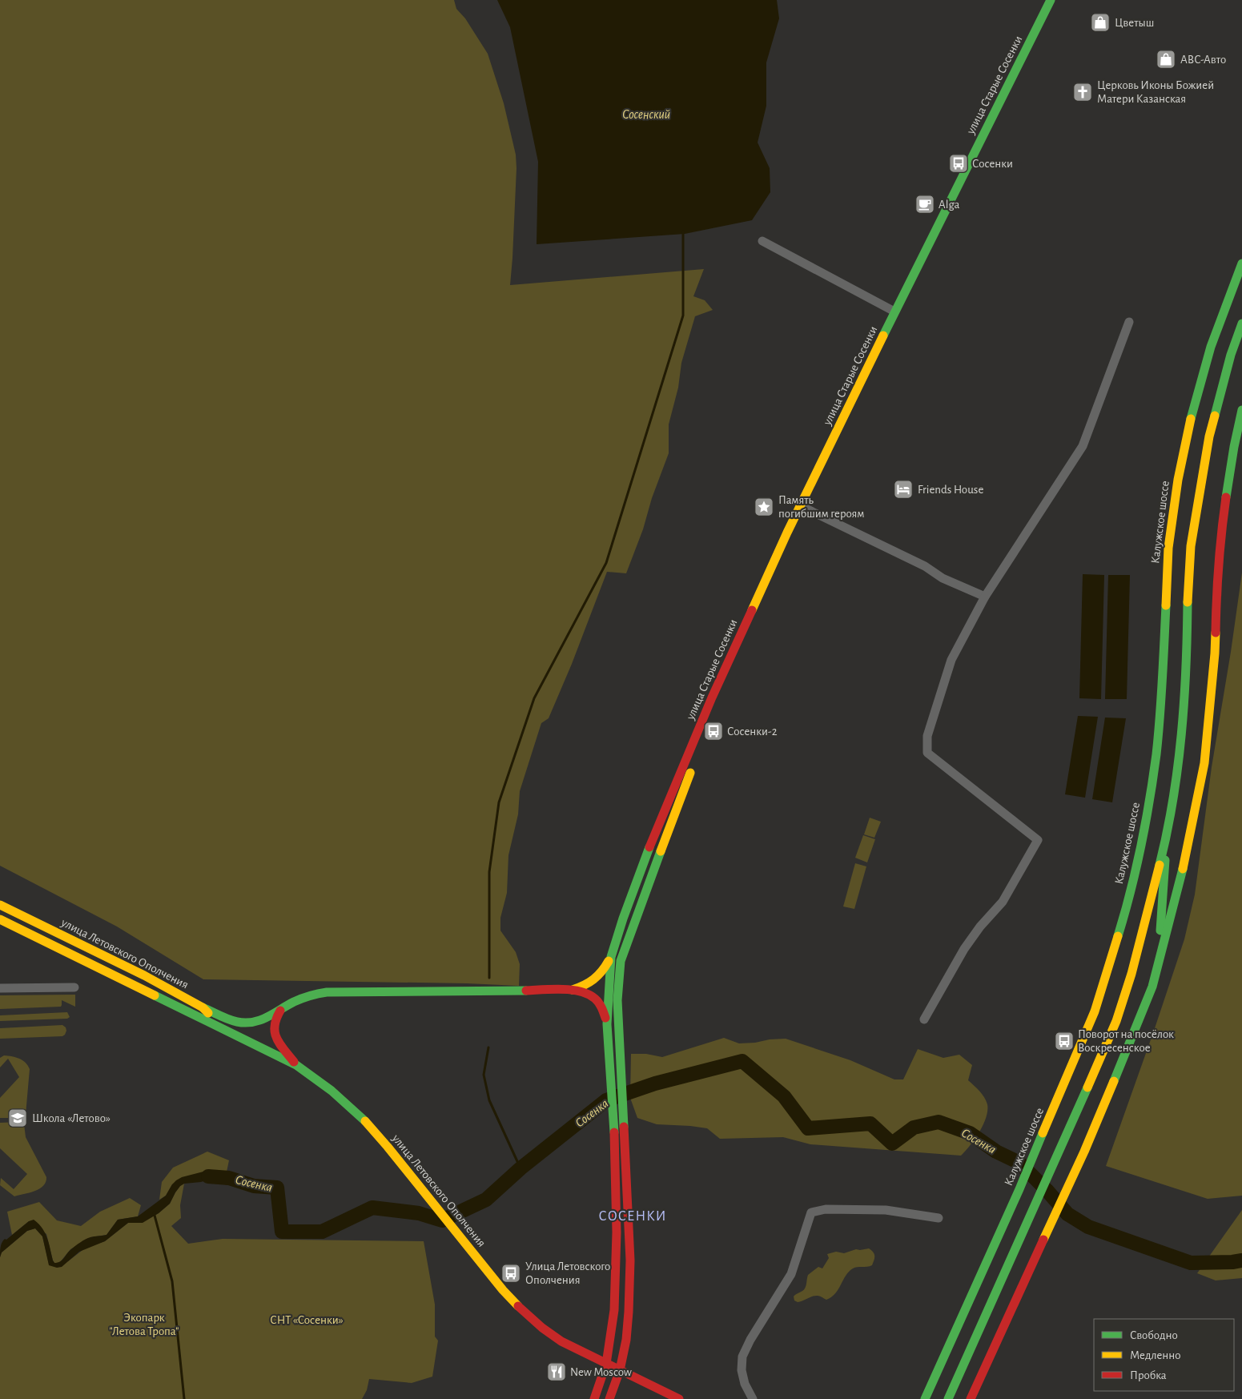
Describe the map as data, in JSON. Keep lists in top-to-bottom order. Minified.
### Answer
{"streets":{"main road":["улица Старые Сосенки","Калужское шоссе","улица Летовского Ополчения"]},"crossings":[["улица Старые Сосенки","улица Летовского Ополчения"]],"districts":["СОСЕНКИ"],"water":["Сосенский","Сосенка"],"parks":["Экопарк \"Летова Тропа\"","СНТ «Сосенки»"],"places":{"shop":["Цветыш","АВС-Авто"],"church":["Церковь Иконы Божией Матери Казанская"],"bus stop":["Сосенки","Сосенки-2","Поворот на посёлок Воскресенское","Улица Летовского Ополчения"],"cafe":["Alga"],"hotel":["Friends House"],"place":["Память погибшим героям"],"school or university":["Школа «Летово»"],"restaurant":["New Moscow"]},"legend":["Свободно","Медленно","Пробка"]}
